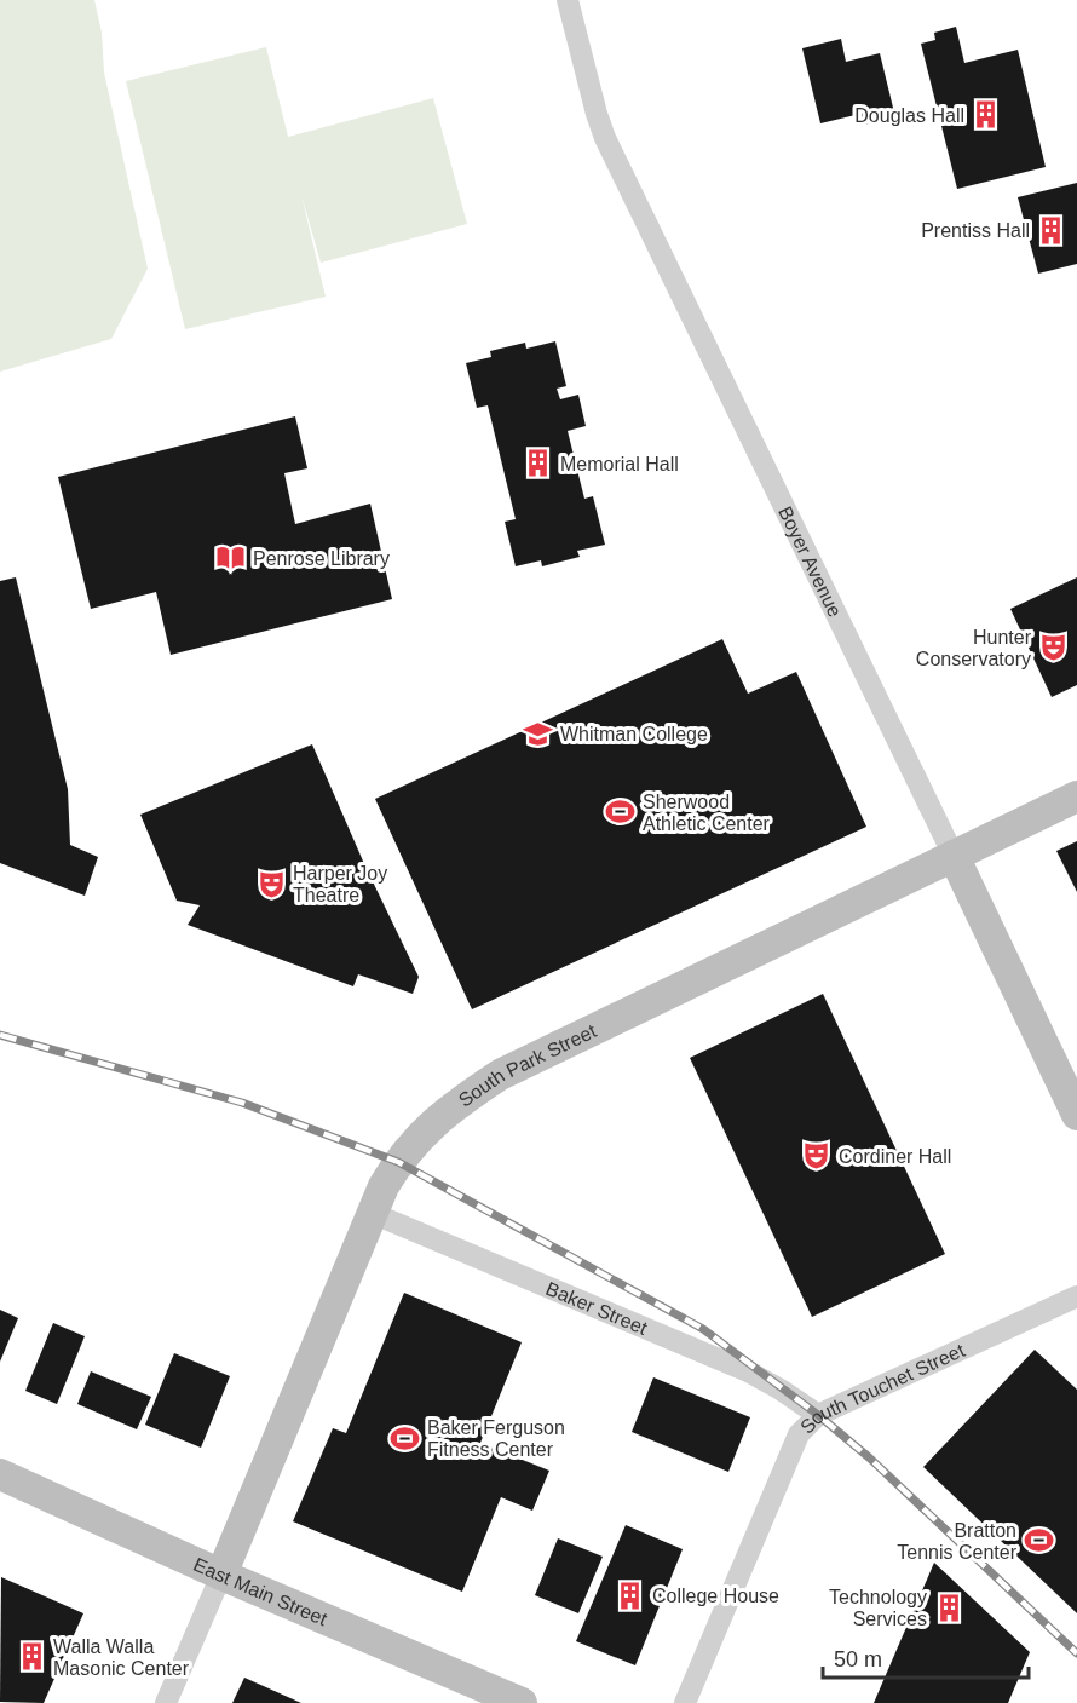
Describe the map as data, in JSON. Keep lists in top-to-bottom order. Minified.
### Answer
{"streets":{"street":["Boyer Avenue","South Park Street","Baker Street","South Touchet Street","East Main Street"]},"crossings":[["Boyer Avenue","South Park Street"],["South Park Street","Baker Street"],["South Park Street","East Main Street"],["Baker Street","South Touchet Street"]],"places":{"building":["Douglas Hall","Prentiss Hall","Memorial Hall","College House","Technology Services","Walla Walla Masonic Center"],"library":["Penrose Library"],"theatre":["Hunter Conservatory","Harper Joy Theatre","Cordiner Hall"],"school or university":["Whitman College"],"sports":["Sherwood Athletic Center","Baker Ferguson Fitness Center","Bratton Tennis Center"]},"scale_bar":"50 m"}
